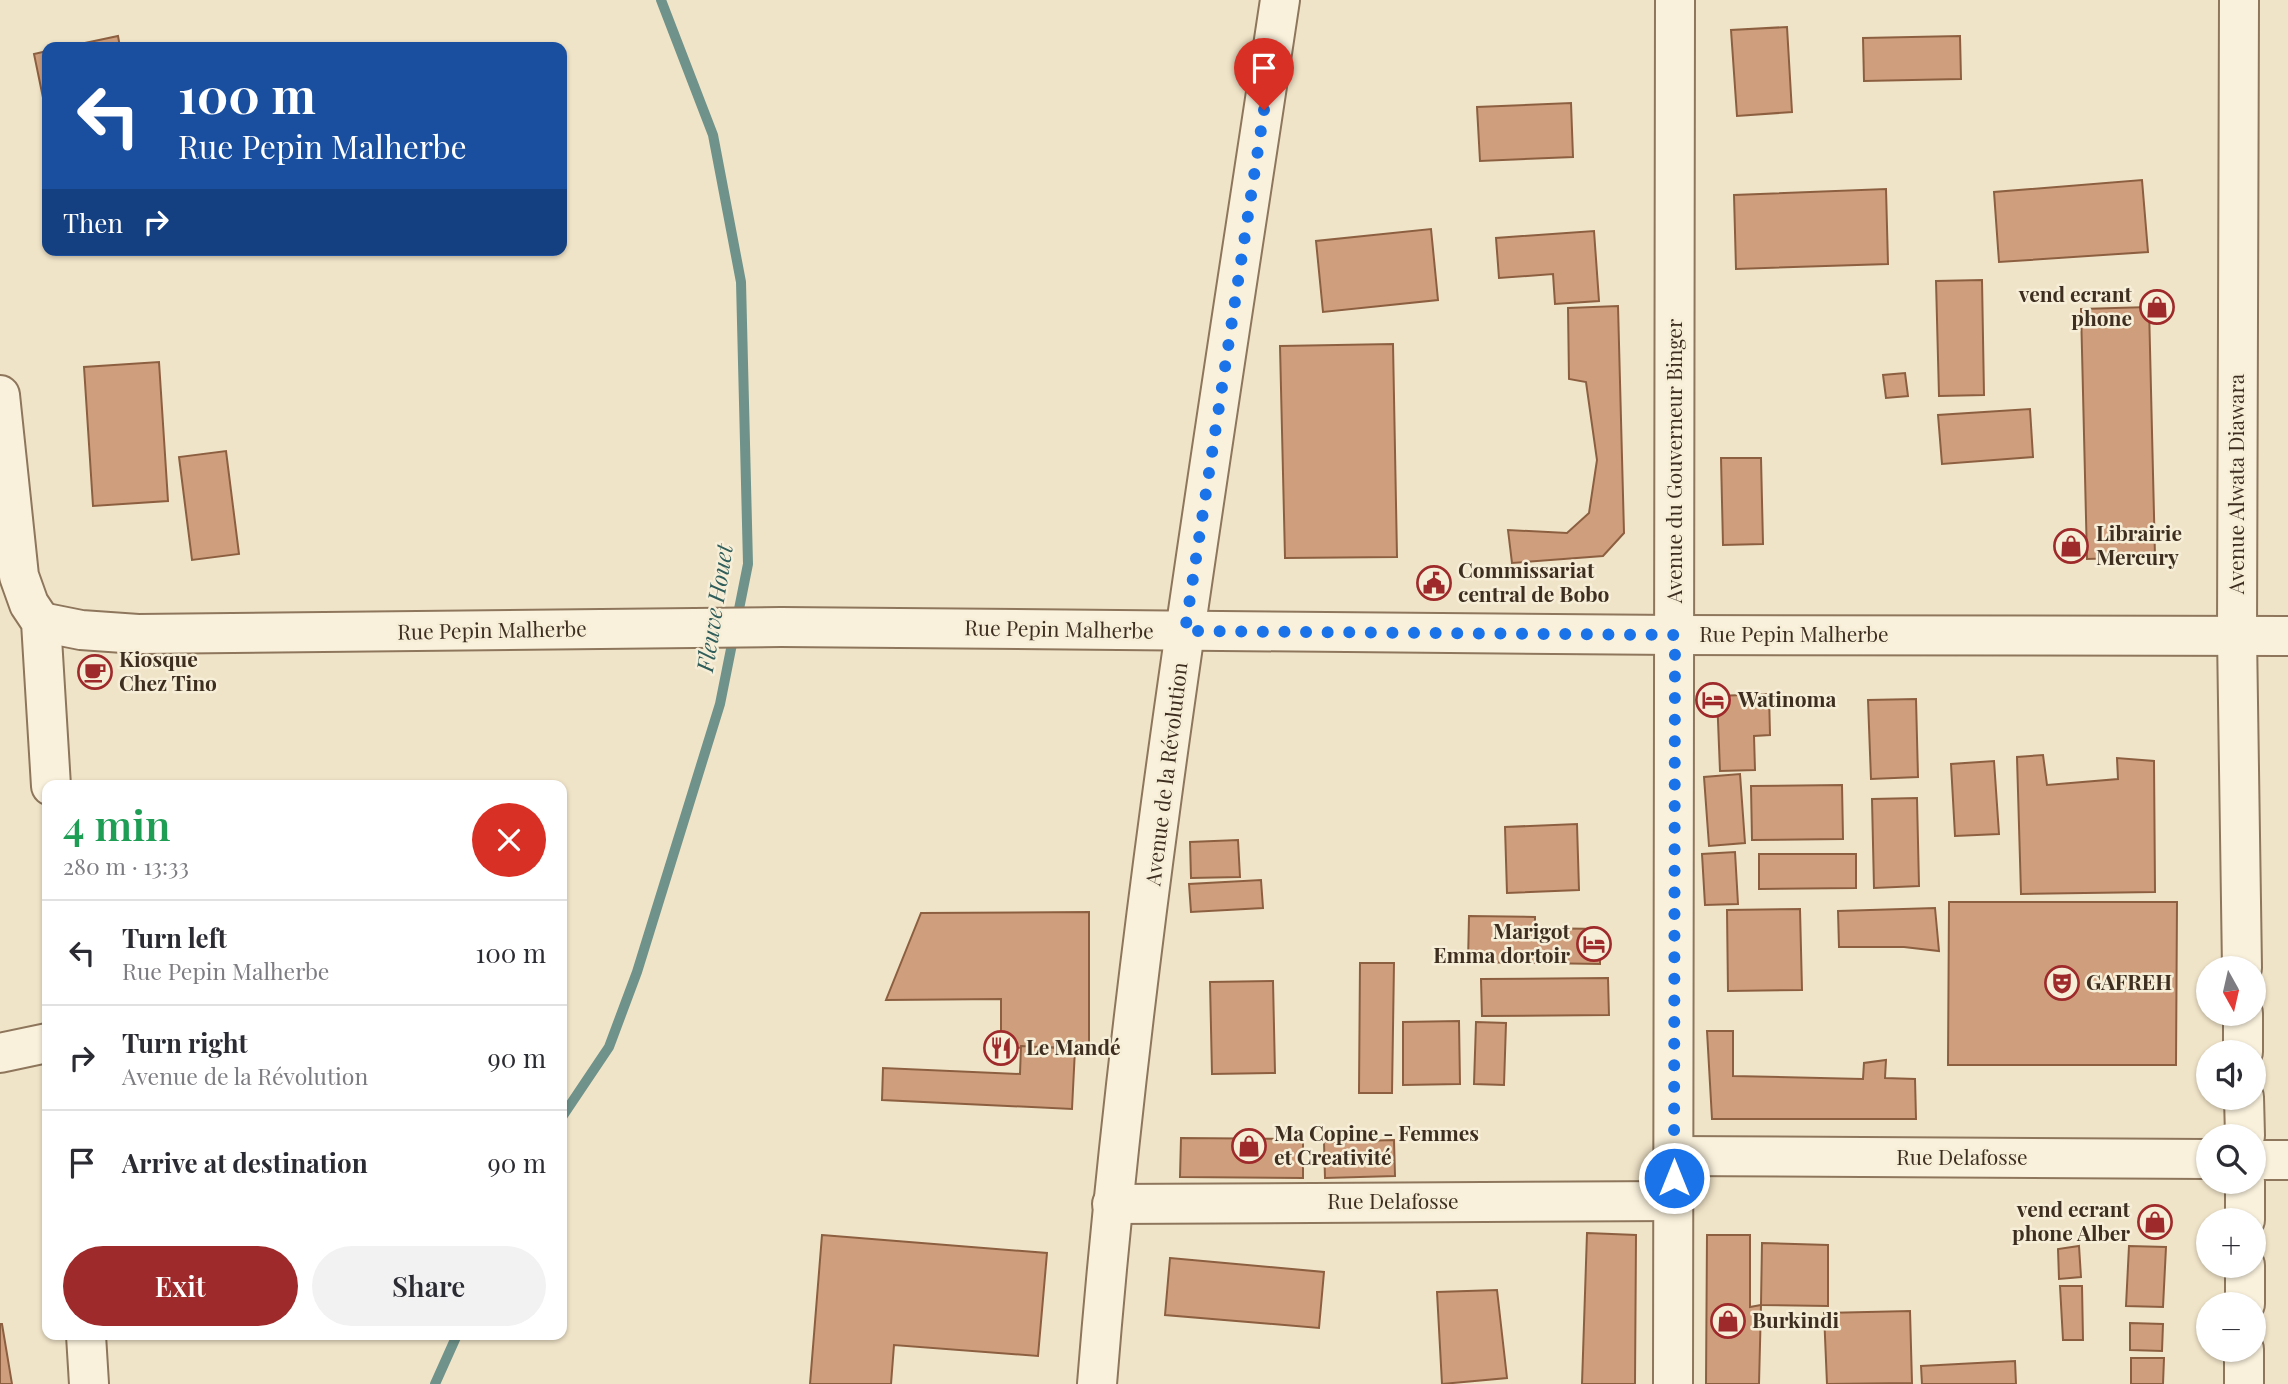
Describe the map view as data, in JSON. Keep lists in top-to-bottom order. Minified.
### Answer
{"streets":{"street":["Avenue du Gouverneur Binger","Avenue Alwata Diawara","Rue Pepin Malherbe","Avenue de la Révolution","Rue Delafosse"]},"crossings":[["Avenue du Gouverneur Binger","Rue Pepin Malherbe"],["Avenue du Gouverneur Binger","Rue Delafosse"],["Avenue Alwata Diawara","Rue Pepin Malherbe"],["Rue Pepin Malherbe","Avenue de la Révolution"],["Avenue de la Révolution","Rue Delafosse"]],"water":["Fleuve Houet"],"places":{"shop":["vend ecrant phone","Librairie Mercury","Ma Copine - Femmes et Creativité","vend ecrant phone Alber","Burkindi"],"public building":["Commissariat central de Bobo"],"cafe":["Kiosque Chez Tino"],"hotel":["Watinoma","Marigot Emma dortoir"],"theatre":["GAFREH"],"restaurant":["Le Mandé"]},"north":"bottom","page":{"turn":["100 m","Rue Pepin Malherbe"],"then":"Then","heading":["4 min","280 m · 13:33"],"list":[{"name":"Turn left","note":"Rue Pepin Malherbe","value":"100 m"},{"name":"Turn right","note":"Avenue de la Révolution","value":"90 m"},{"name":"Arrive at destination","value":"90 m"}],"map_buttons":["+","−"],"buttons":["Exit","Share"]}}
